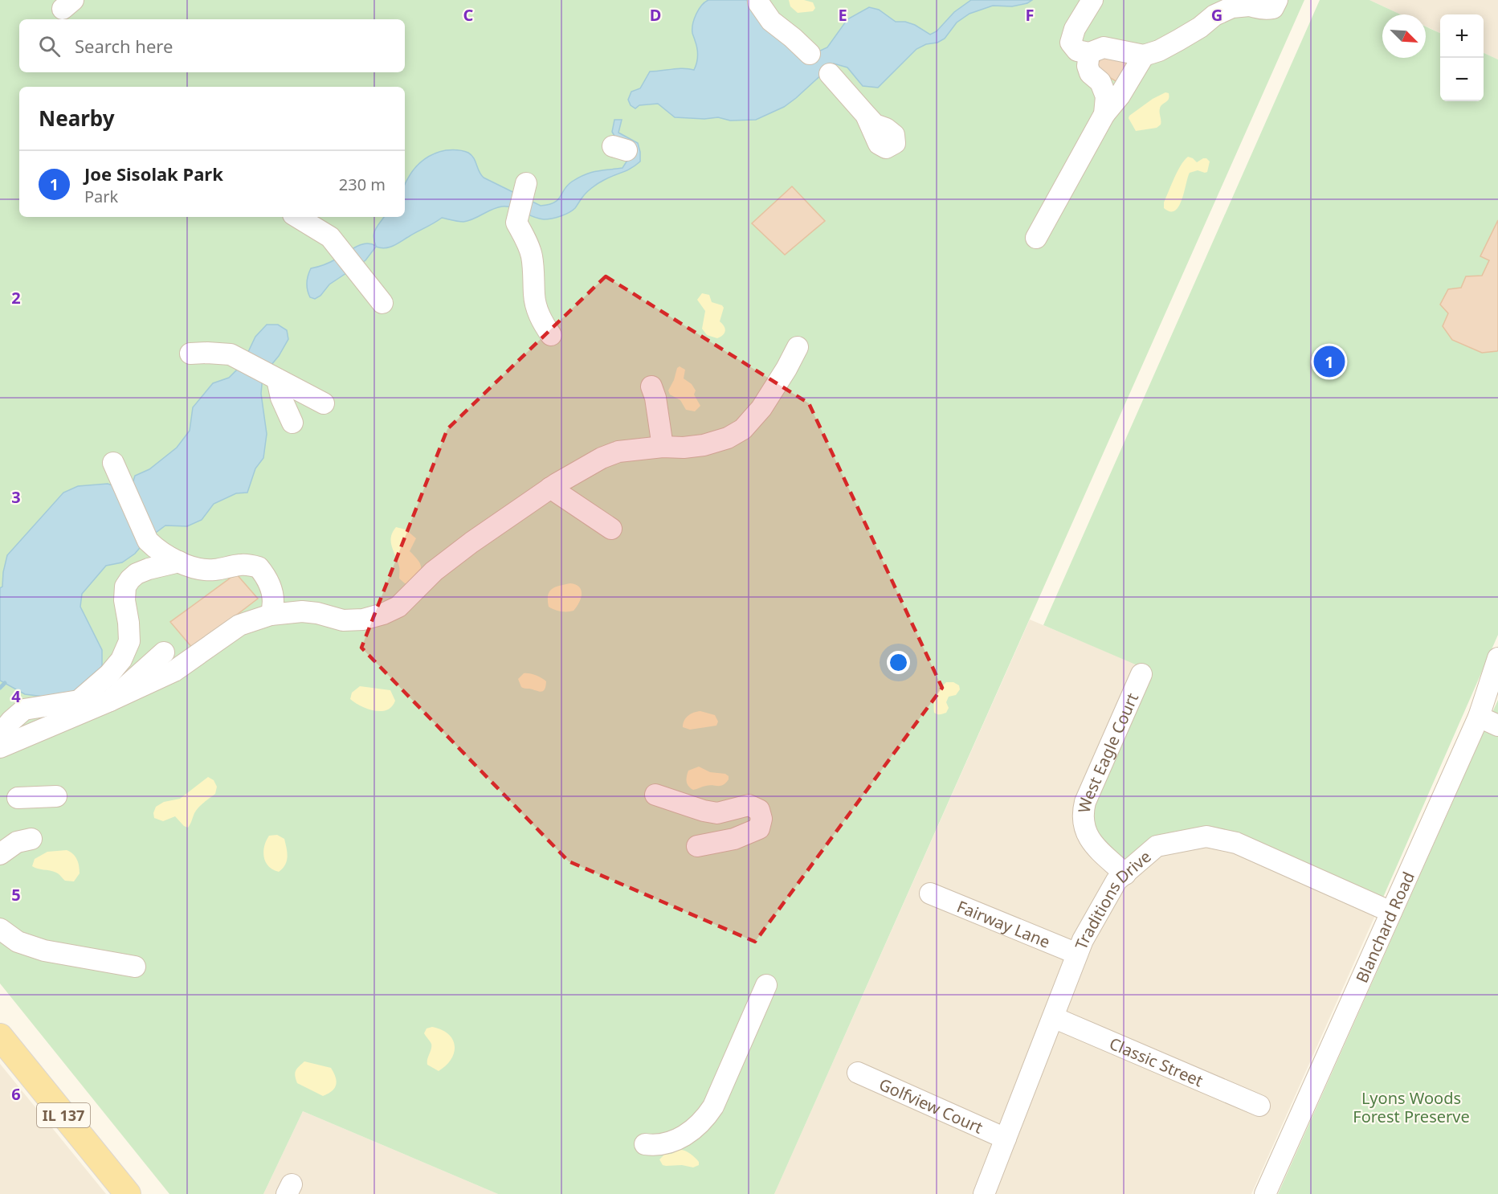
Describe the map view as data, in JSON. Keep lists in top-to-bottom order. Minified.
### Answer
{"streets":{"main road":["IL 137"],"street":["West Eagle Court","Traditions Drive","Fairway Lane","Blanchard Road","Classic Street","Golfview Court"]},"crossings":[["West Eagle Court","Traditions Drive"],["Traditions Drive","Fairway Lane"],["Traditions Drive","Blanchard Road"],["Traditions Drive","Classic Street"],["Traditions Drive","Golfview Court"]],"parks":["Lyons Woods Forest Preserve"],"north":"bottom right","page":{"map_buttons":["+","−"],"search":"Search here","heading":"Nearby","list":[{"mark":"1","name":"Joe Sisolak Park","note":"Park","value":"230 m"}],"pins":"1"},"grid":{"columns":["C","D","E","F","G"],"rows":["2","3","4","5","6"]}}
